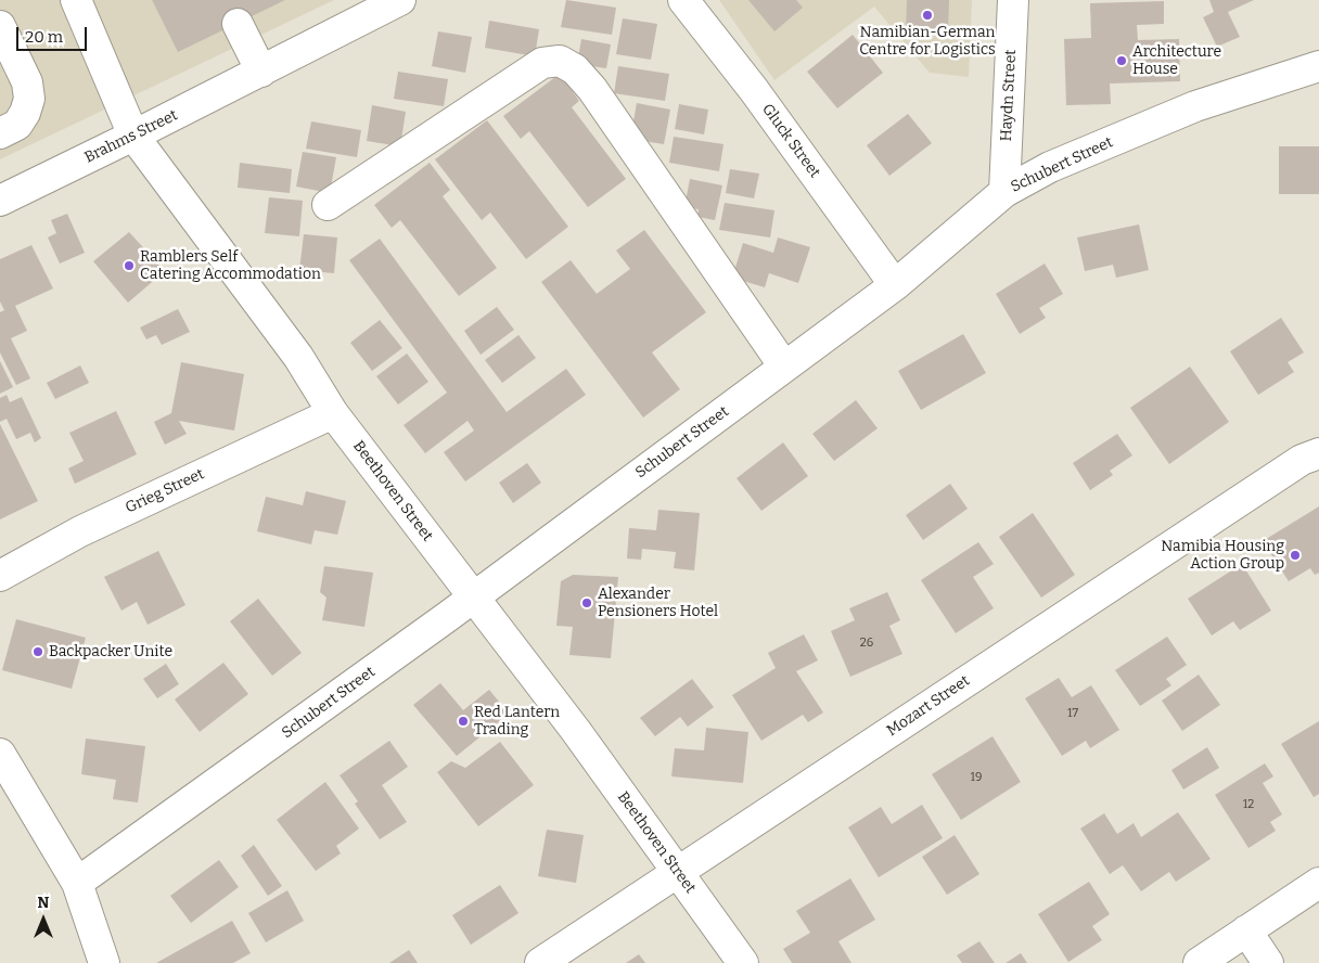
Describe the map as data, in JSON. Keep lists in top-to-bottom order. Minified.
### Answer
{"streets":{"street":["Haydn Street","Brahms Street","Gluck Street","Schubert Street","Grieg Street","Beethoven Street","Mozart Street"]},"crossings":[["Haydn Street","Schubert Street"],["Brahms Street","Beethoven Street"],["Gluck Street","Schubert Street"],["Schubert Street","Beethoven Street"],["Grieg Street","Beethoven Street"],["Beethoven Street","Mozart Street"]],"places":["Namibian-German Centre for Logistics","Architecture House","Ramblers Self Catering Accommodation","Namibia Housing Action Group","Alexander Pensioners Hotel","Backpacker Unite","Red Lantern Trading"],"house_numbers":["26","17","19","12"],"scale_bar":"20 m","north":"top"}
